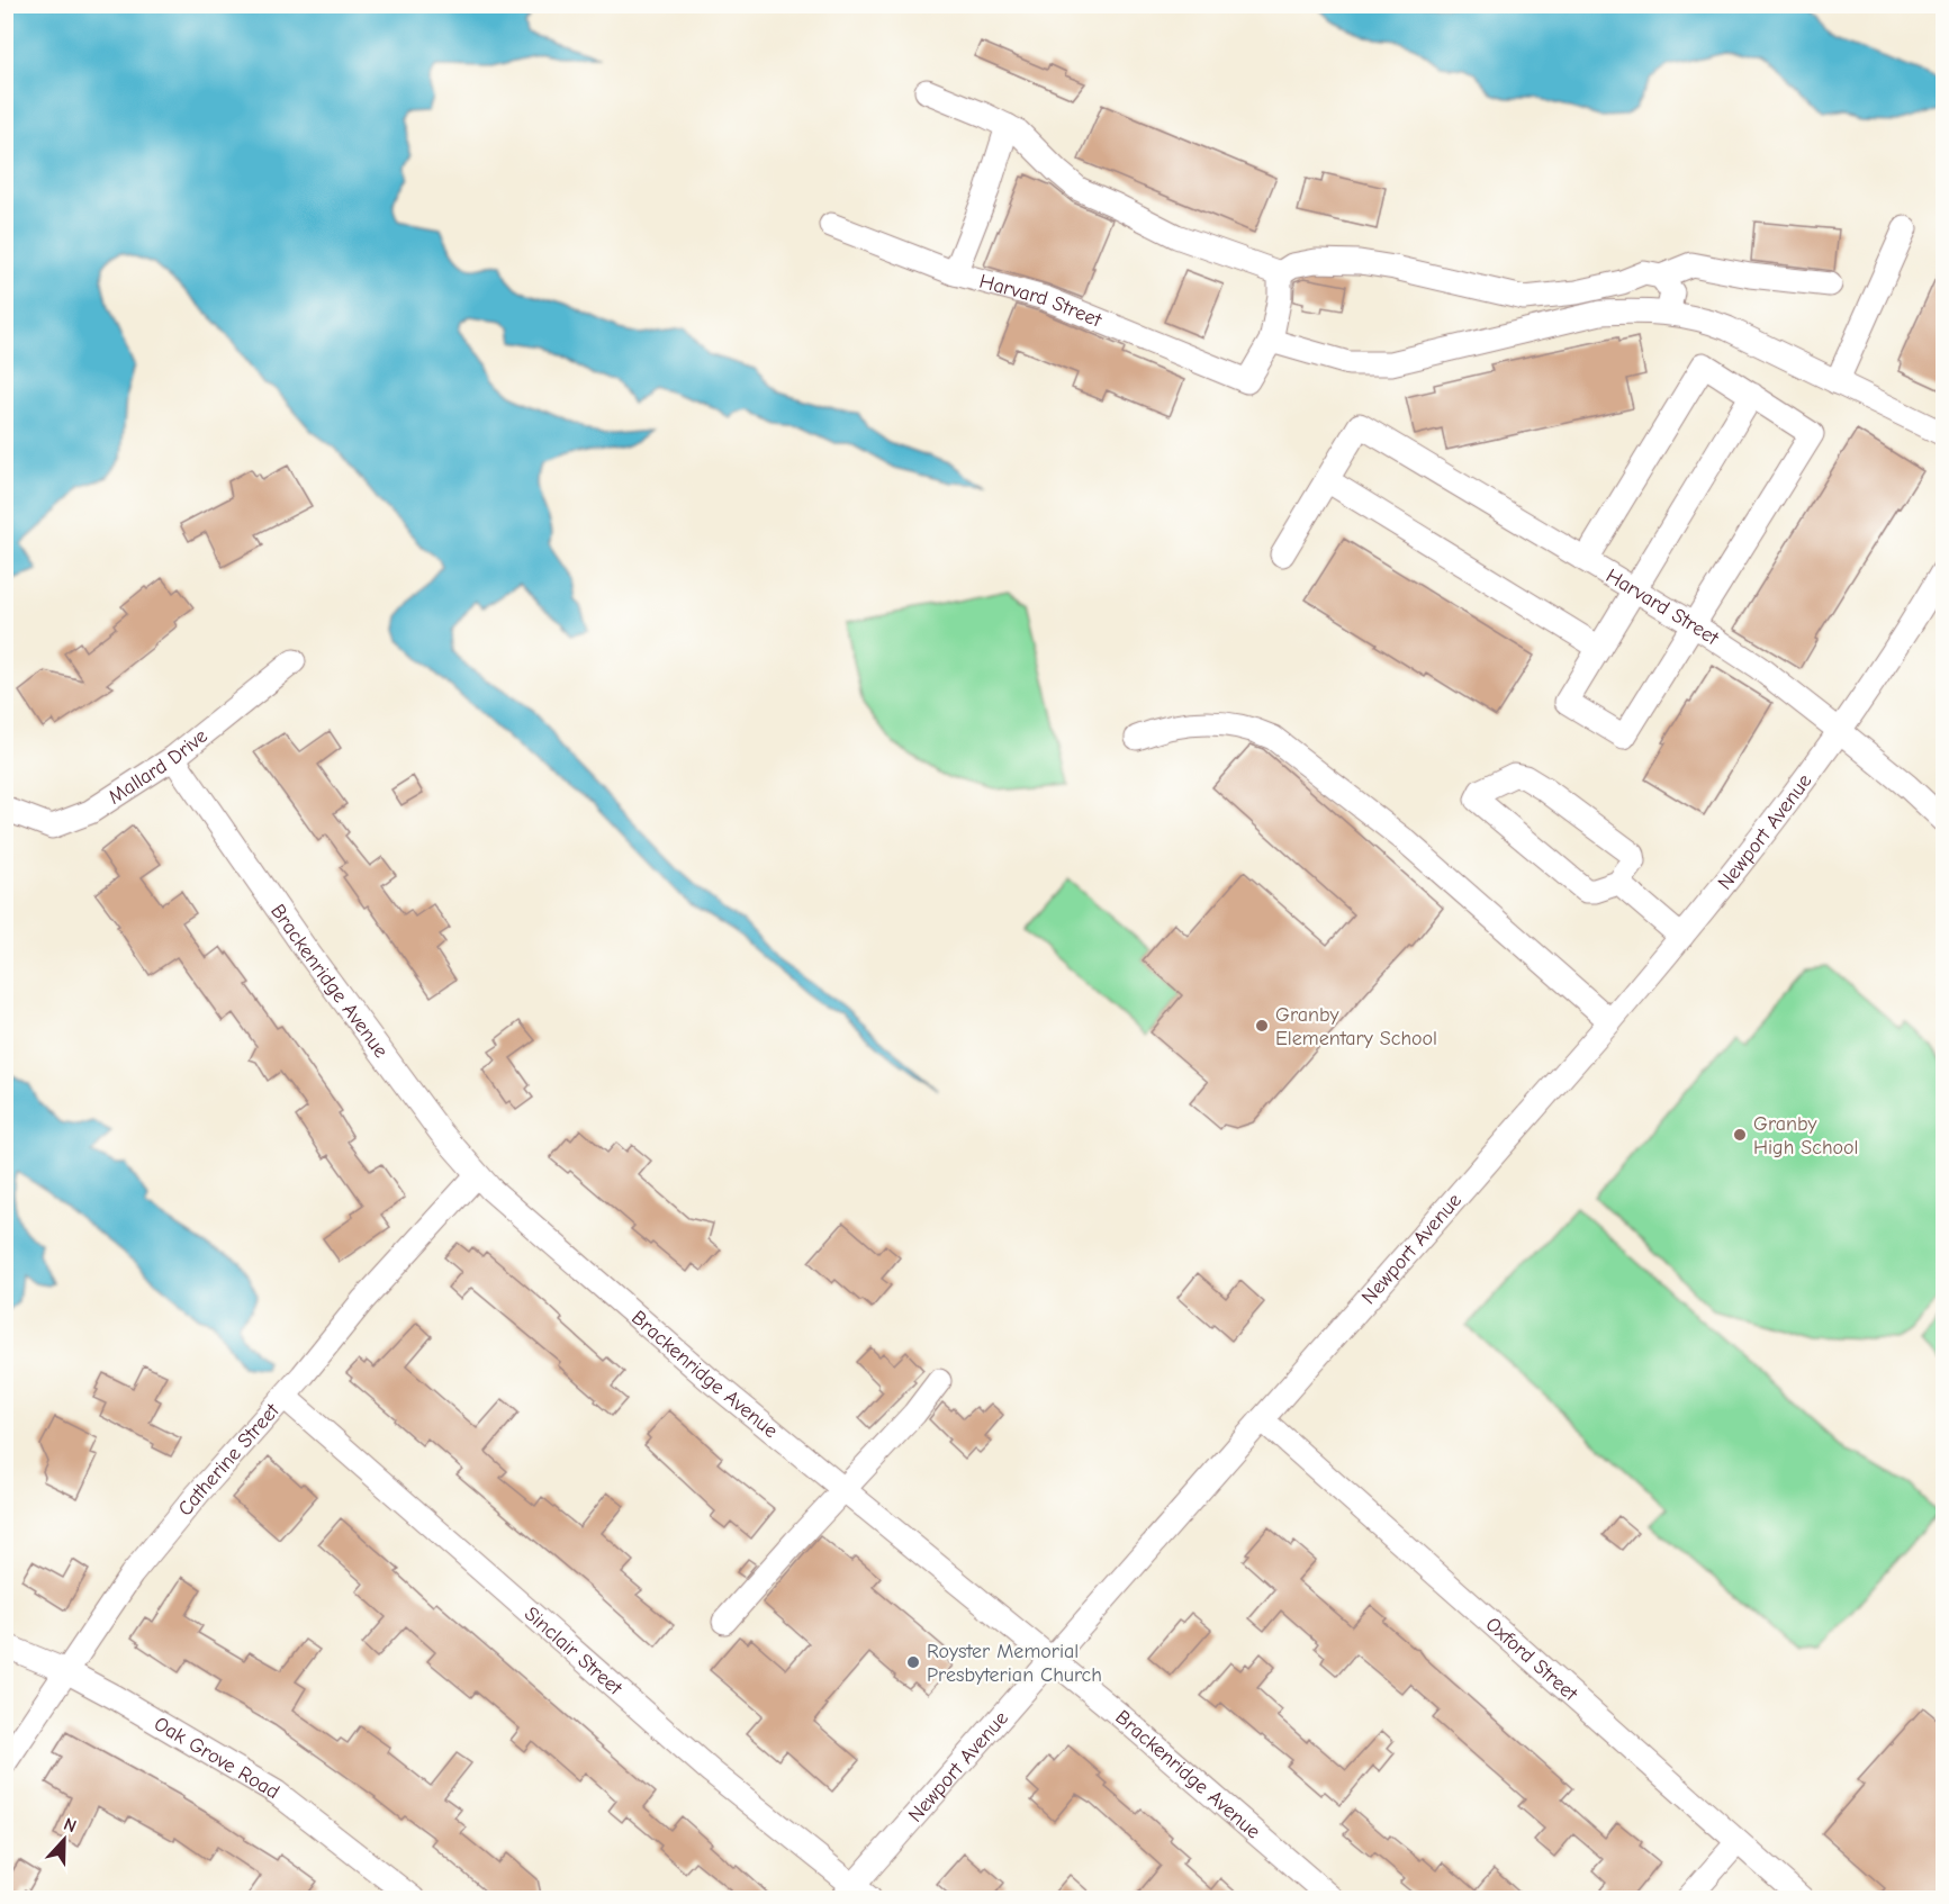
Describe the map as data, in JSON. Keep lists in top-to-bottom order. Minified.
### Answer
{"streets":{"street":["Harvard Street","Mallard Drive","Newport Avenue","Brackenridge Avenue","Catherine Street","Sinclair Street","Oxford Street","Oak Grove Road"]},"crossings":[["Harvard Street","Newport Avenue"],["Mallard Drive","Brackenridge Avenue"],["Newport Avenue","Brackenridge Avenue"],["Newport Avenue","Sinclair Street"],["Newport Avenue","Oxford Street"],["Brackenridge Avenue","Catherine Street"],["Catherine Street","Sinclair Street"],["Catherine Street","Oak Grove Road"]],"places":["Granby Elementary School","Granby High School","Royster Memorial Presbyterian Church"],"north":"top"}
